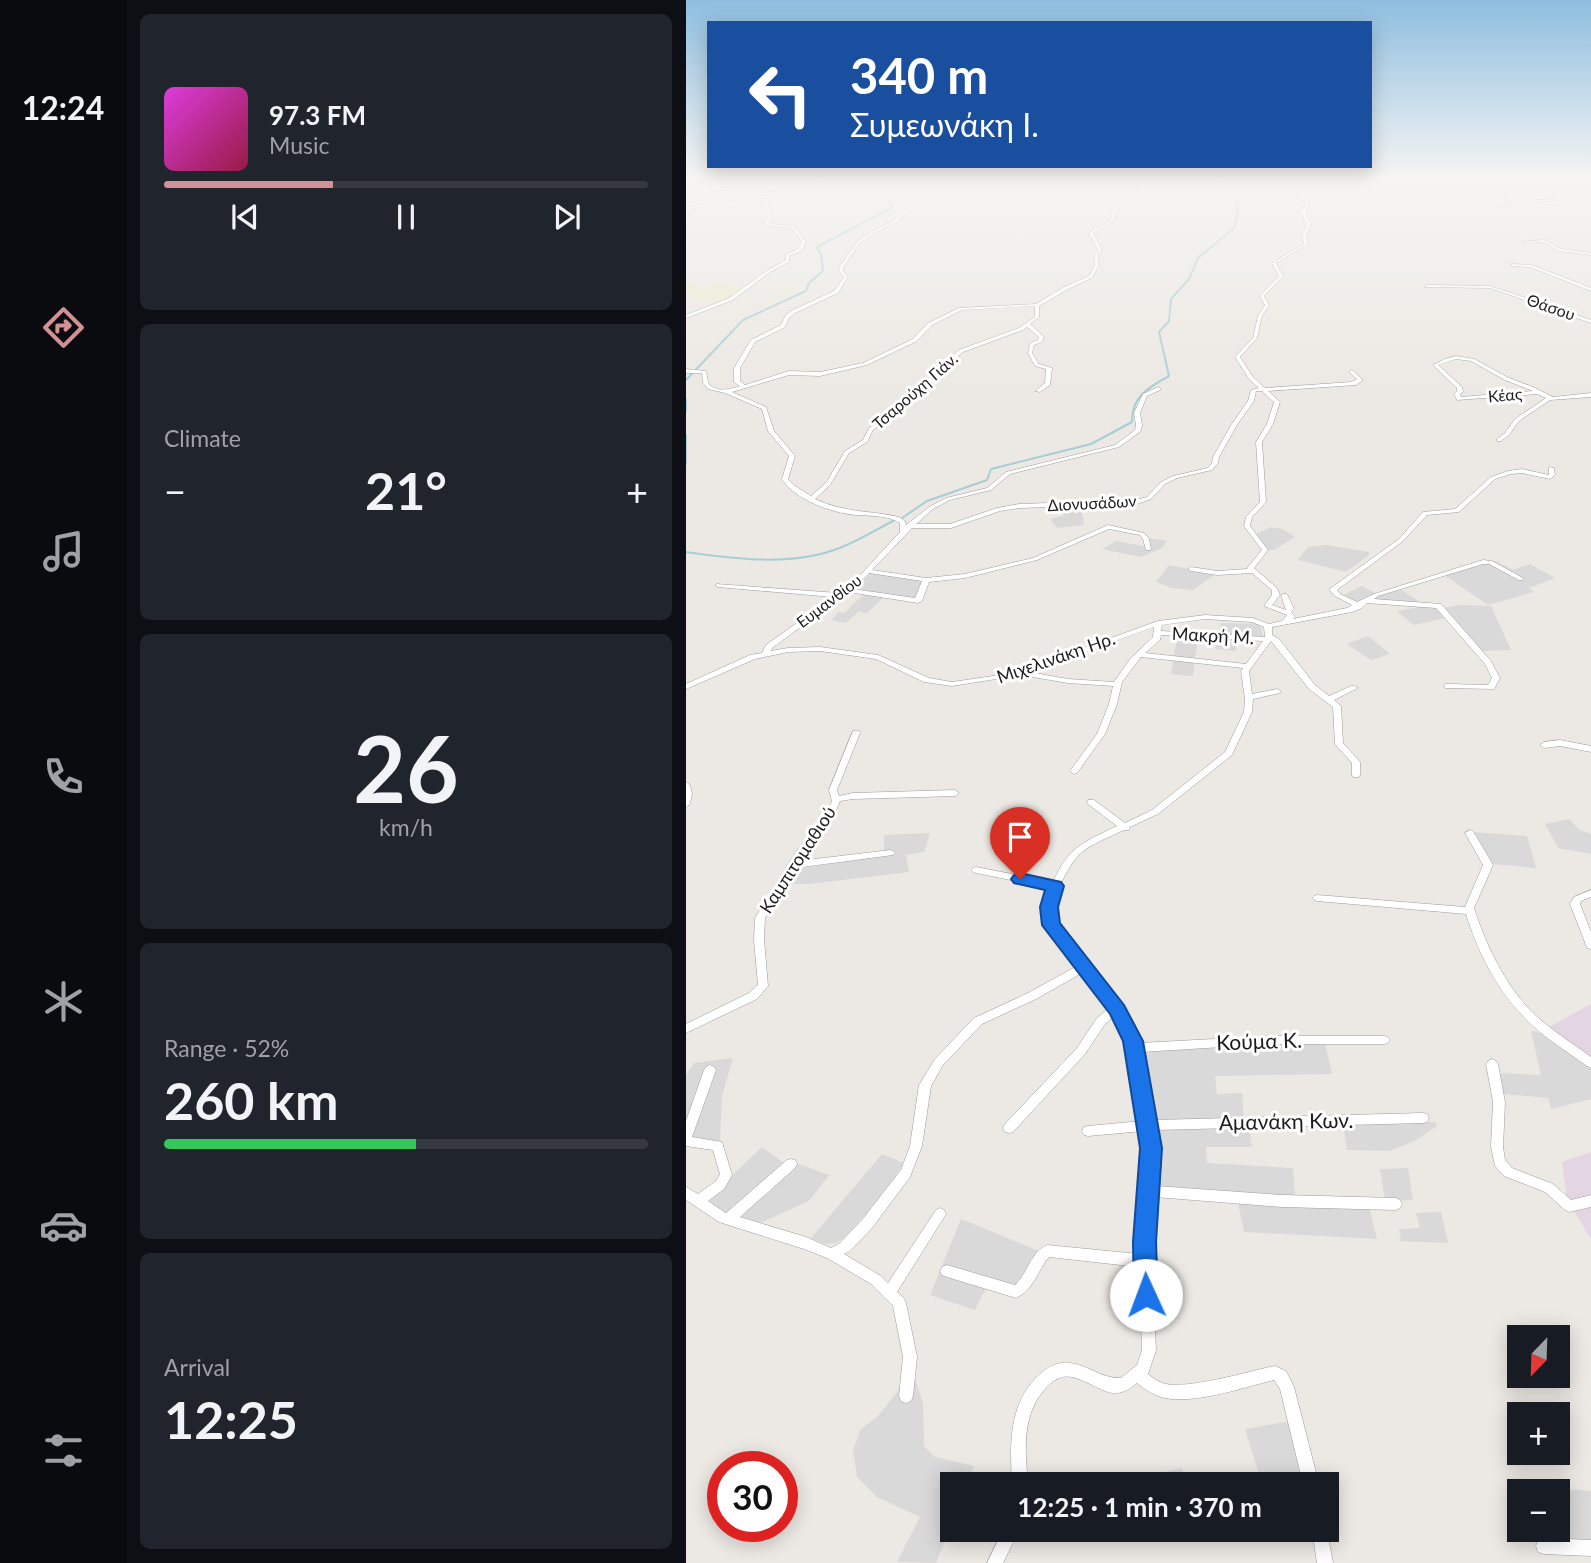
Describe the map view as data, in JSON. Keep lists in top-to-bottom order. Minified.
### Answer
{"streets":{"street":["Θάσου","Τσαρούχη Γιάν.","Κέας","Διονυσάδων","Ευμανθίου","Μακρή Μ.","Μιχελινάκη Ηρ.","Καμπιτομαθιού","Κούμα Κ.","Αμανάκη Κων."]},"crossings":[["Διονυσάδων","Ευμανθίου"],["Ευμανθίου","Μιχελινάκη Ηρ."],["Μακρή Μ.","Μιχελινάκη Ηρ."]],"north":"bottom left","page":{"tabs":"12:24","turn":["340 m","Συμεωνάκη Ι."],"song":["97.3 FM","Music"],"tile":["Climate",["26","km/h"],["Range · 52%","260 km"],["Arrival","12:25"]],"heat":["−","21°","+"],"map_buttons":["+","−"],"limit":"30","trip":"12:25 · 1 min · 370 m"}}
